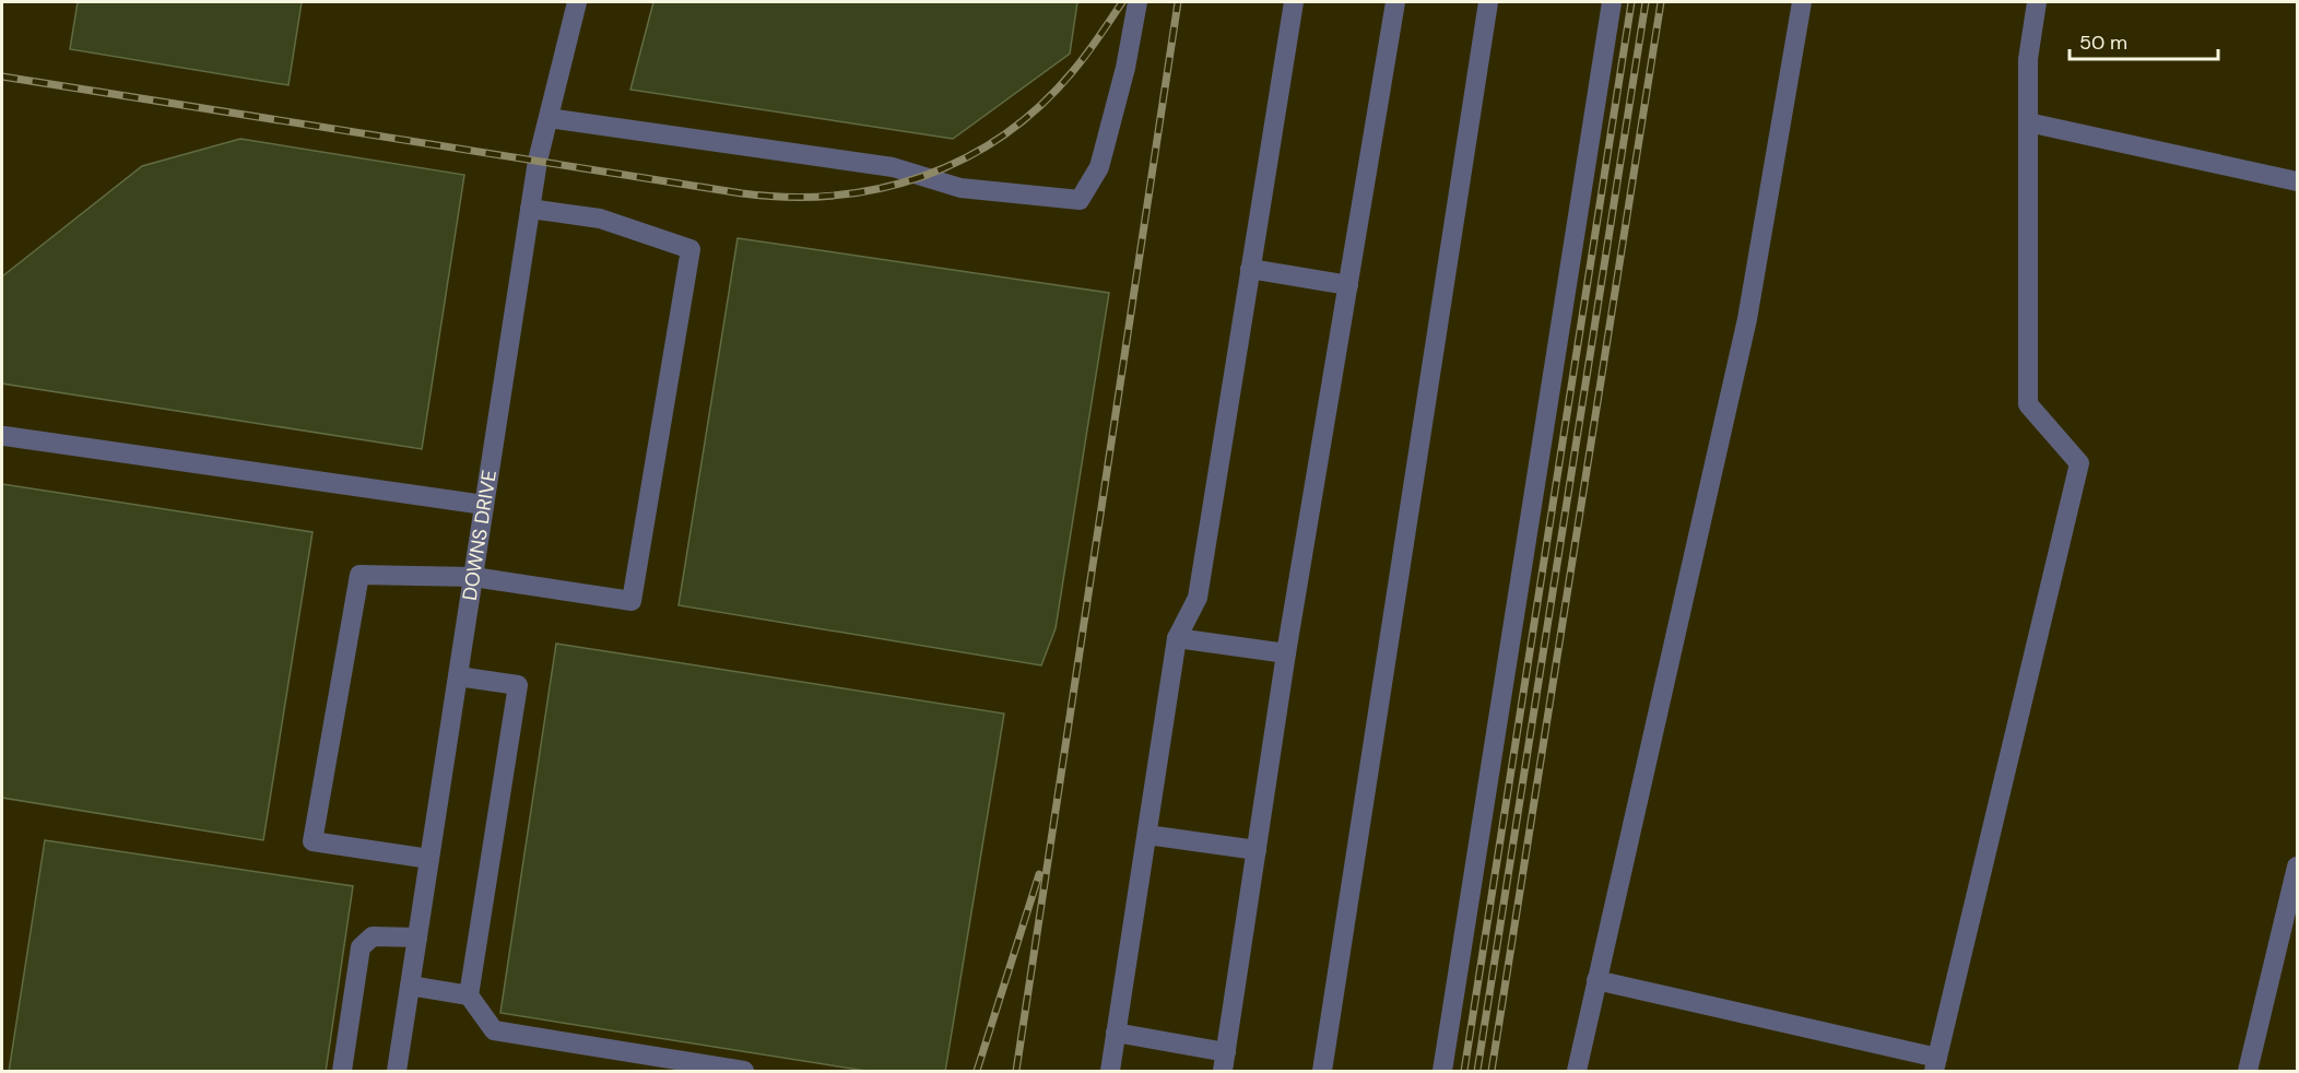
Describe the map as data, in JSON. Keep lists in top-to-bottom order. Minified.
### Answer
{"streets":{"street":["DOWNS DRIVE"]},"scale_bar":"50 m"}
